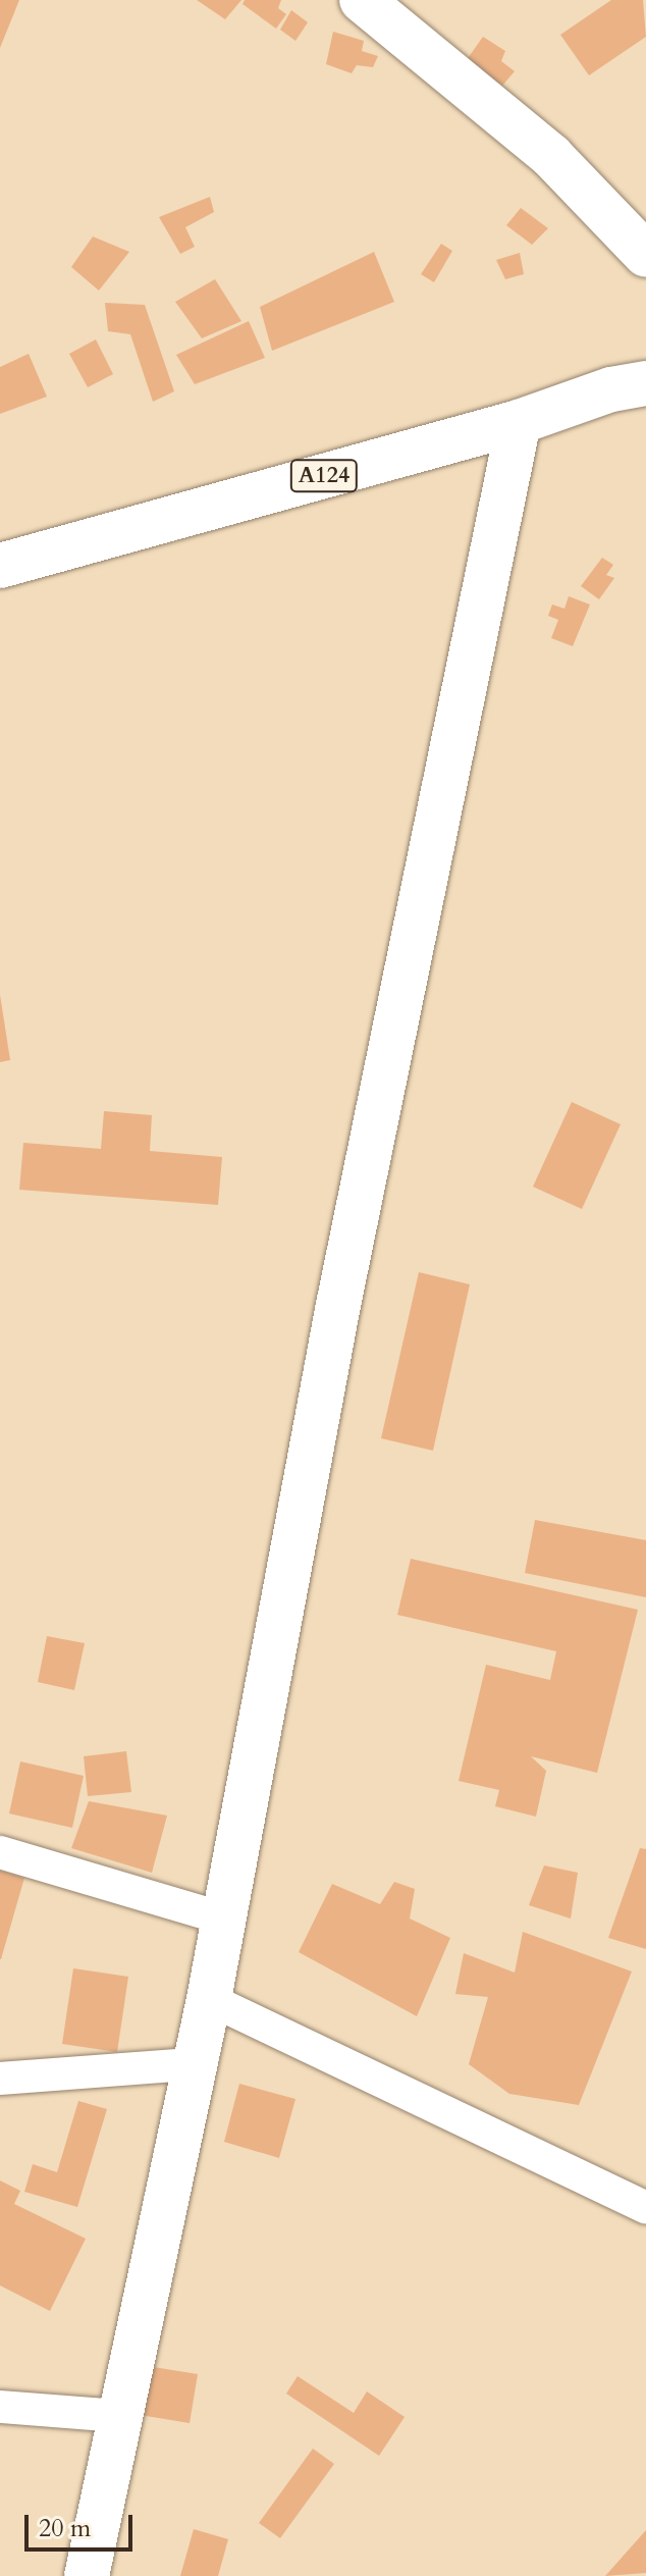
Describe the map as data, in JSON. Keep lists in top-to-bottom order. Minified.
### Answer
{"streets":{"main road":["A124"]},"scale_bar":"20 m"}
